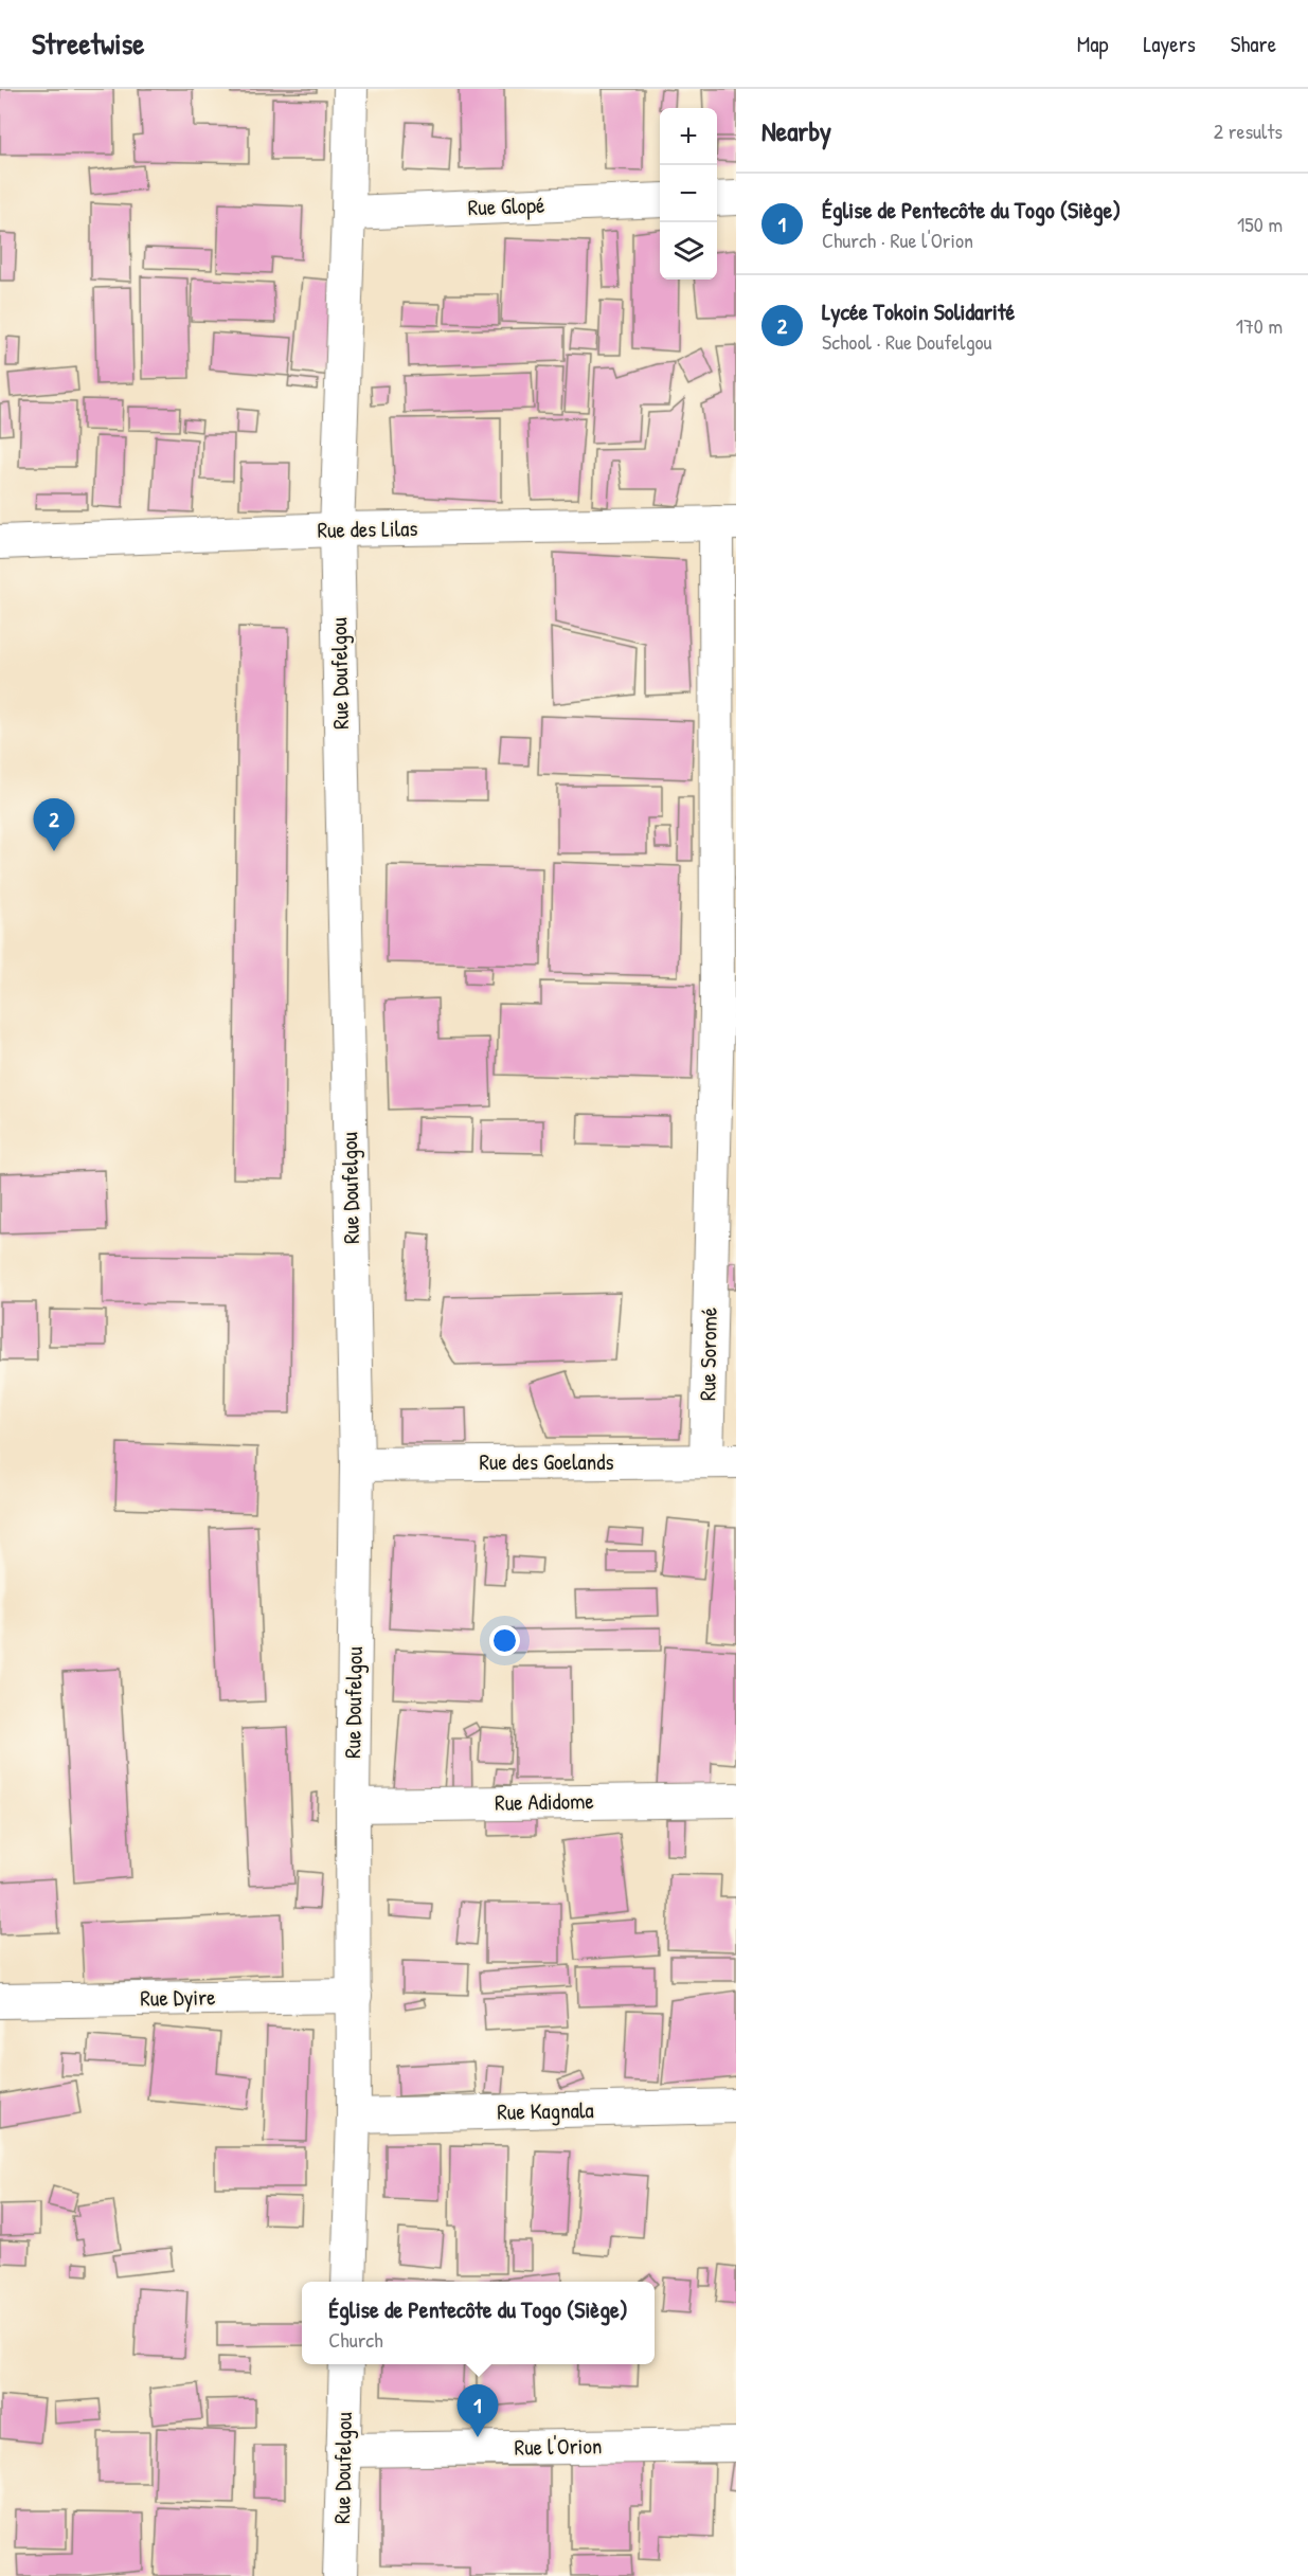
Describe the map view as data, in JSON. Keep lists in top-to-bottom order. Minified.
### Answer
{"streets":{"street":["Rue Glopé","Rue des Lilas","Rue Doufelgou","Rue Soromé","Rue des Goelands","Rue Adidome","Rue Dyire","Rue Kagnala","Rue l'Orion"]},"crossings":[["Rue Glopé","Rue Doufelgou"],["Rue des Lilas","Rue Doufelgou"],["Rue des Lilas","Rue Soromé"],["Rue Doufelgou","Rue des Goelands"],["Rue Doufelgou","Rue Adidome"],["Rue Doufelgou","Rue Dyire"],["Rue Doufelgou","Rue Kagnala"],["Rue Doufelgou","Rue l'Orion"],["Rue Soromé","Rue des Goelands"]],"page":{"header":"Streetwise","nav":["Map","Layers","Share"],"heading":["Nearby","2 results"],"map_buttons":["+","−"],"list":[{"mark":"1","name":"Église de Pentecôte du Togo (Siège)","note":"Church · Rue l'Orion","value":"150 m"},{"mark":"2","name":"Lycée Tokoin Solidarité","note":"School · Rue Doufelgou","value":"170 m"}],"pins":["2","1"],"popup":["Église de Pentecôte du Togo (Siège)","Church"]}}
